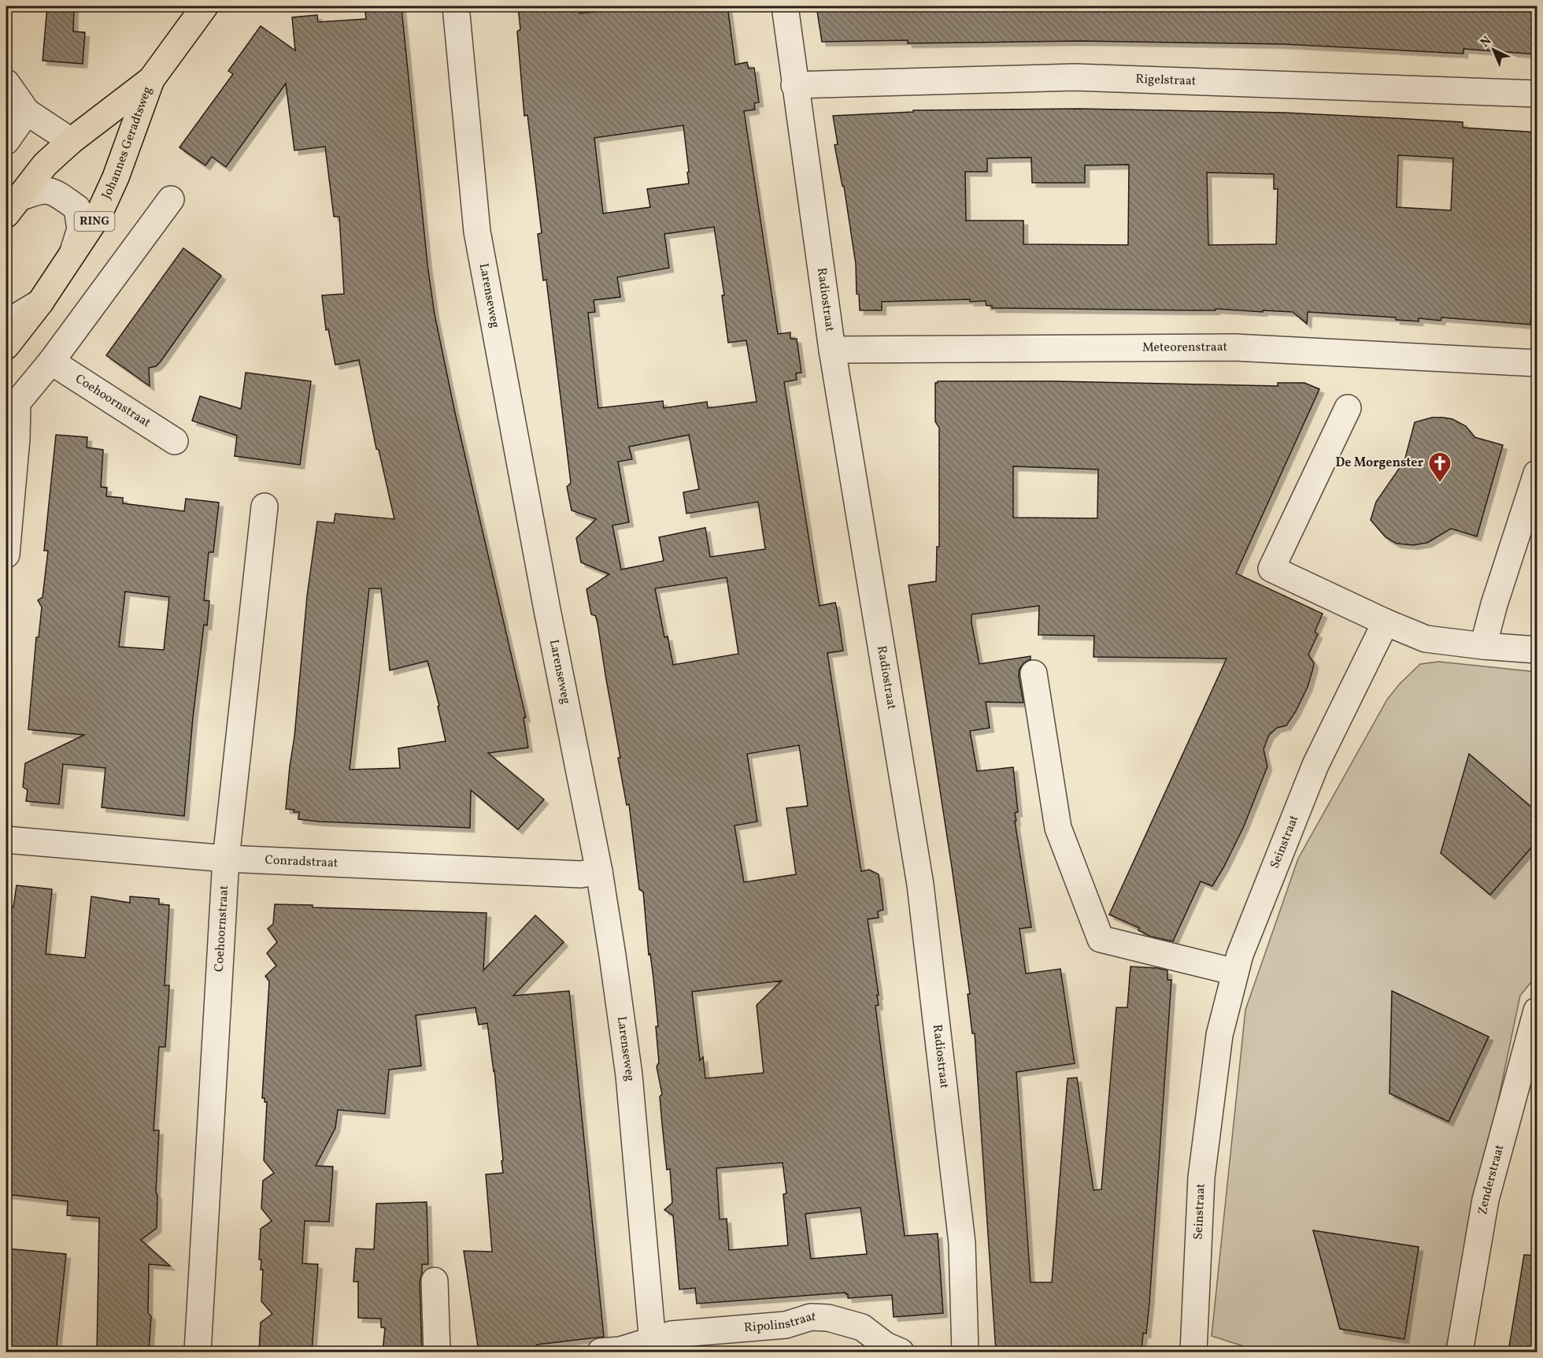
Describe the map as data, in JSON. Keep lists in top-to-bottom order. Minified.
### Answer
{"streets":{"main road":["Johannes Geradtsweg","RING"],"street":["Rigelstraat","Larenseweg","Radiostraat","Meteorenstraat","Coehoornstraat","Seinstraat","Conradstraat","Zenderstraat","Ripolinstraat"]},"crossings":[["Rigelstraat","Radiostraat"],["Larenseweg","Conradstraat"],["Larenseweg","Ripolinstraat"],["Radiostraat","Meteorenstraat"],["Coehoornstraat","Conradstraat"]],"places":{"church":["De Morgenster"]},"north":"top left"}
